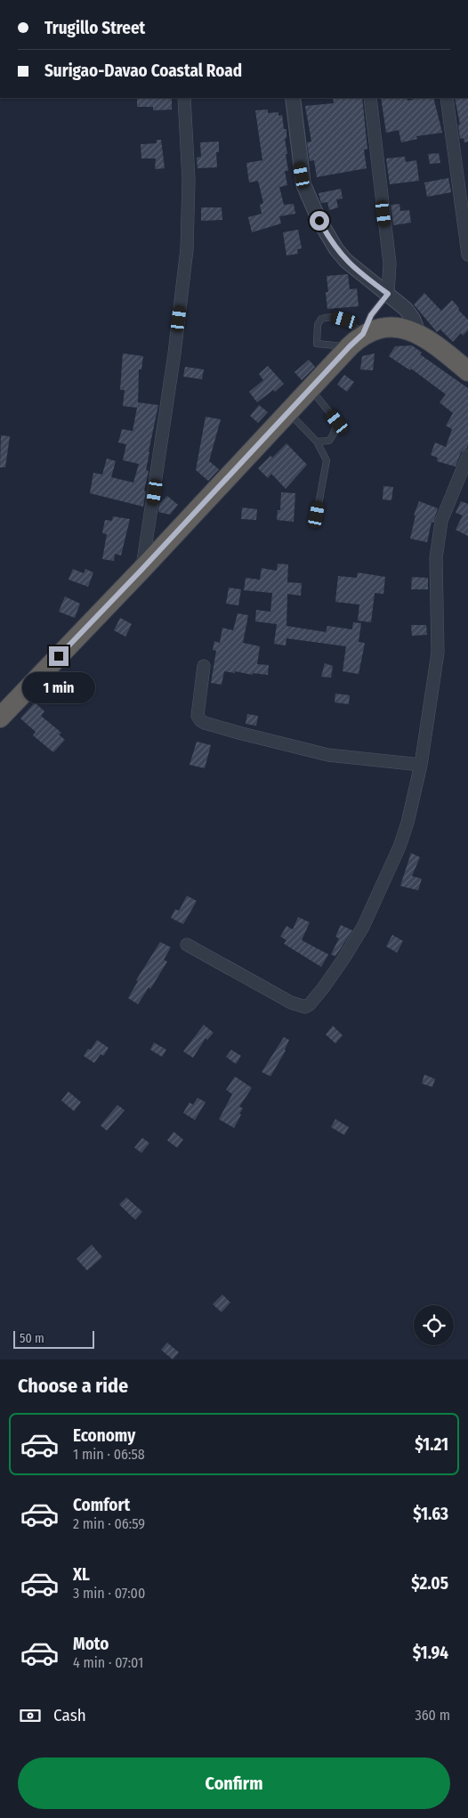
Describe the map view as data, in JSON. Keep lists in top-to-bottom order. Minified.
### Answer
{"scale_bar":"50 m","page":{"banner":["Trugillo Street","Surigao-Davao Coastal Road"],"bubble":"1 min","scale":"50 m","heading":"Choose a ride","list":[{"name":"Economy","note":"1 min · 06:58","value":"$1.21"},{"name":"Comfort","note":"2 min · 06:59","value":"$1.63"},{"name":"XL","note":"3 min · 07:00","value":"$2.05"},{"name":"Moto","note":"4 min · 07:01","value":"$1.94"}],"pay":["Cash","360 m"],"buttons":"Confirm"}}
